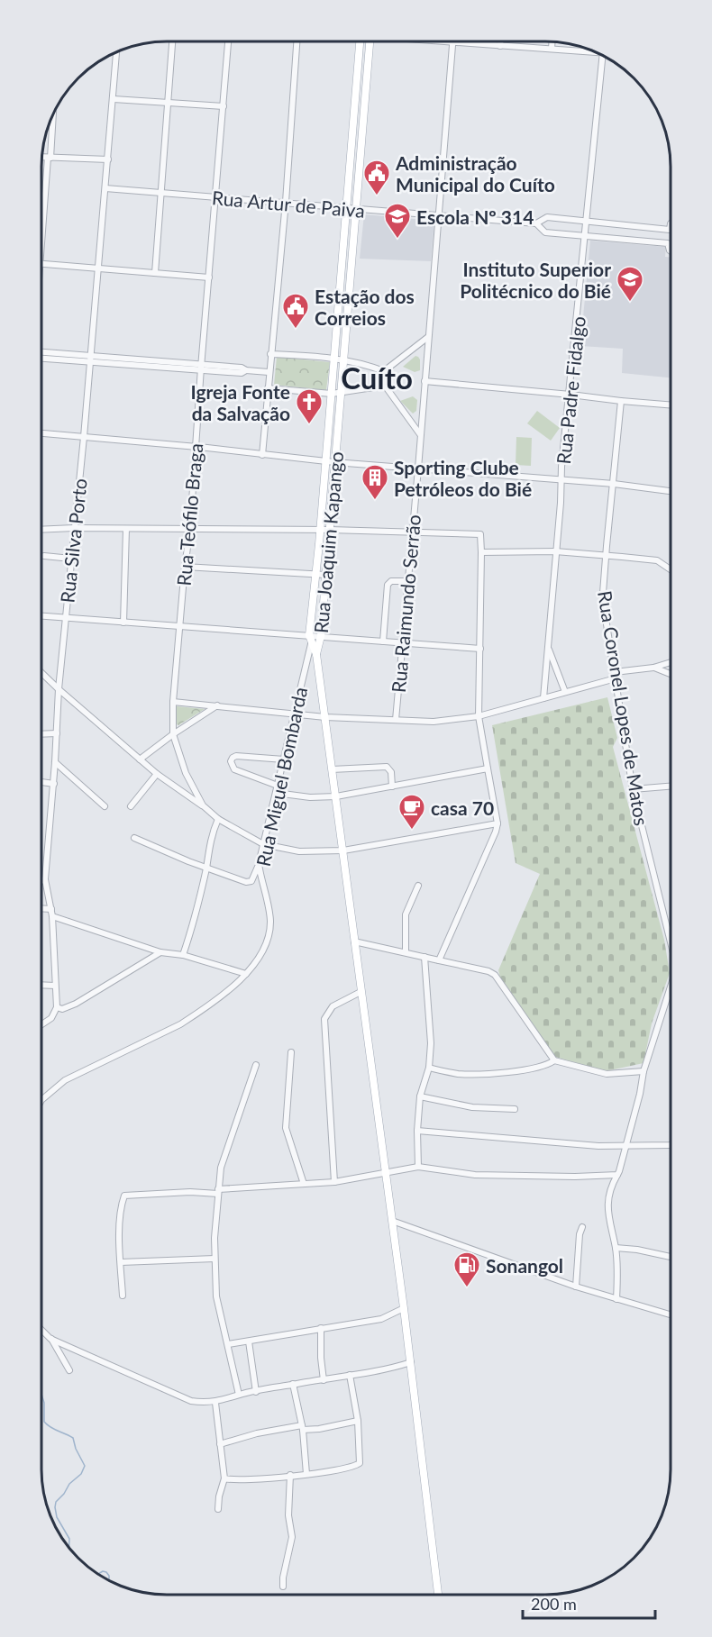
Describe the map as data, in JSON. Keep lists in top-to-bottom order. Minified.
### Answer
{"streets":{"main road":["Rua Joaquim Kapango"],"street":["Rua Artur de Paiva","Rua Padre Fidalgo","Rua Teófilo Braga","Rua Silva Porto","Rua Raimundo Serrão","Rua Coronel Lopes de Matos","Rua Miguel Bombarda"]},"crossings":[["Rua Artur de Paiva","Rua Teófilo Braga"],["Rua Artur de Paiva","Rua Silva Porto"],["Rua Artur de Paiva","Rua Joaquim Kapango"],["Rua Artur de Paiva","Rua Raimundo Serrão"],["Rua Teófilo Braga","Rua Miguel Bombarda"],["Rua Joaquim Kapango","Rua Miguel Bombarda"]],"districts":["Cuíto"],"places":{"public building":["Administração Municipal do Cuíto","Estação dos Correios"],"school or university":["Escola Nº 314","Instituto Superior Politécnico do Bié"],"church":["Igreja Fonte da Salvação"],"building":["Sporting Clube Petróleos do Bié"],"cafe":["casa 70"],"fuel station":["Sonangol"]},"scale_bar":"200 m"}
